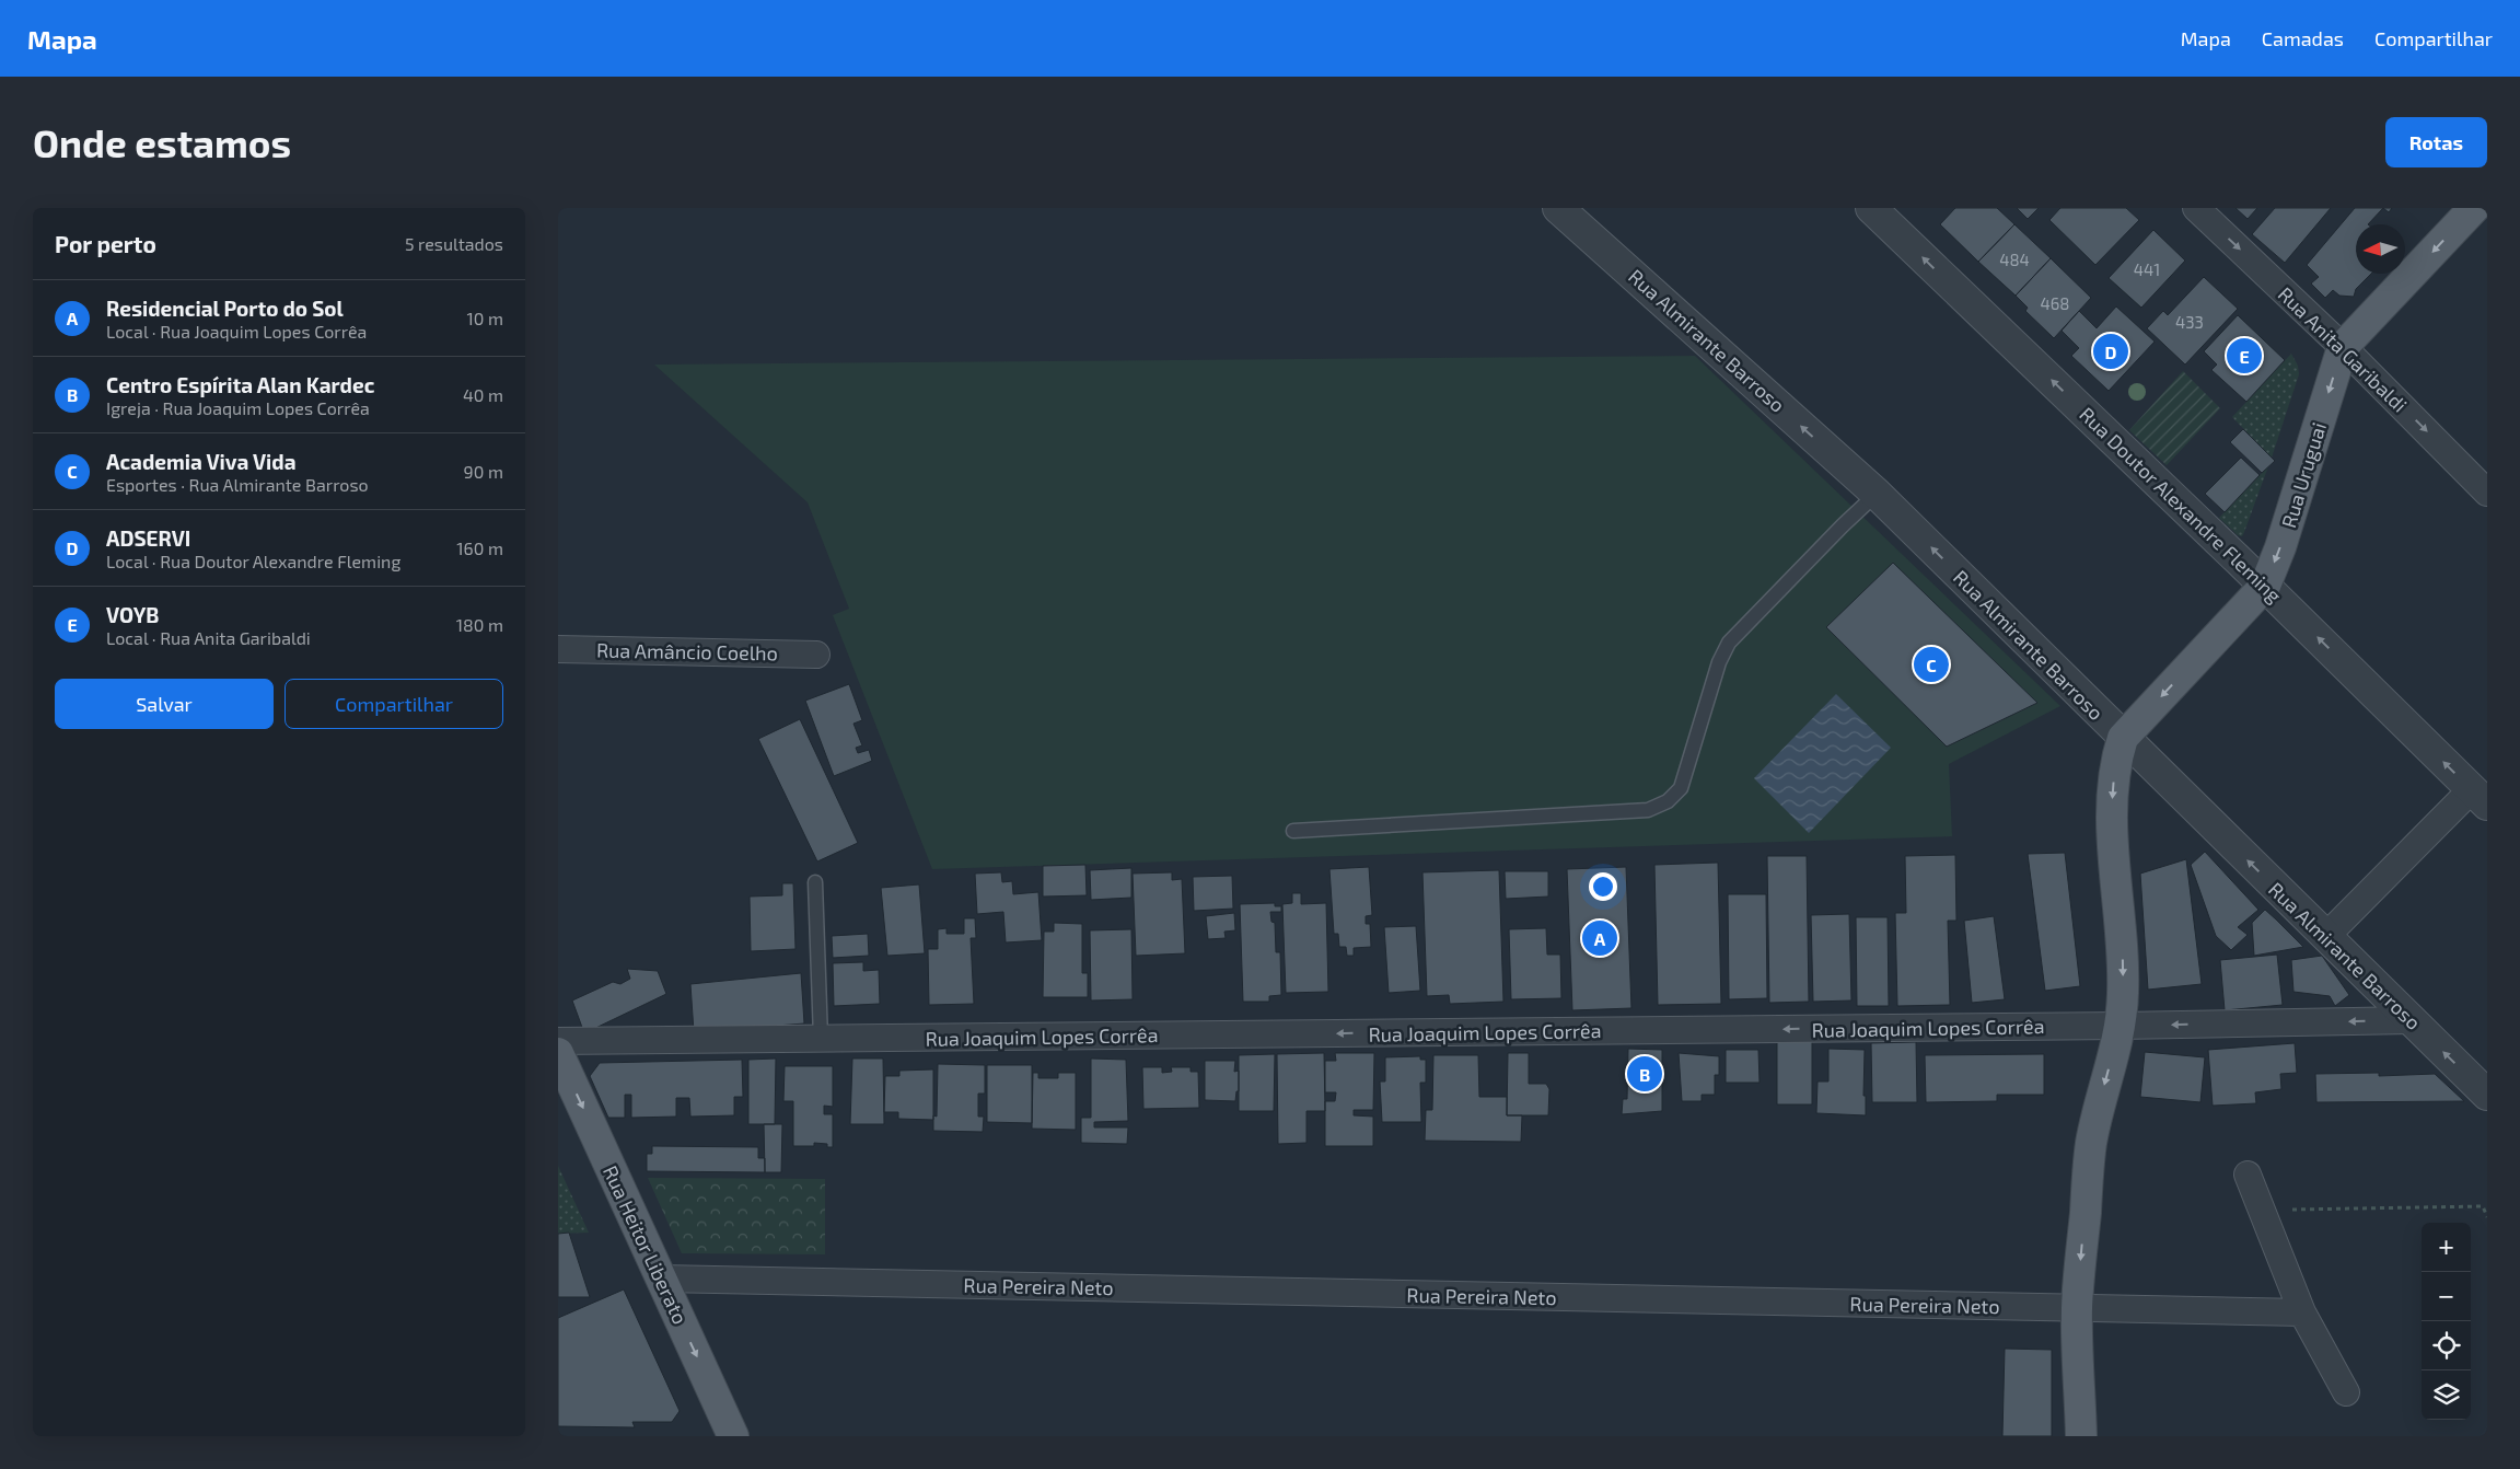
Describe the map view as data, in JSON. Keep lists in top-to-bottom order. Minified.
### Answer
{"streets":{"main road":["Rua Uruguai","Rua Heitor Liberato"],"street":["Rua Almirante Barroso","Rua Anita Garibaldi","Rua Doutor Alexandre Fleming","Rua Amâncio Coelho","Rua Joaquim Lopes Corrêa","Rua Pereira Neto"]},"crossings":[["Rua Almirante Barroso","Rua Uruguai"],["Rua Almirante Barroso","Rua Joaquim Lopes Corrêa"],["Rua Anita Garibaldi","Rua Uruguai"],["Rua Uruguai","Rua Doutor Alexandre Fleming"],["Rua Heitor Liberato","Rua Pereira Neto"]],"one_way":["Rua Almirante Barroso","Rua Anita Garibaldi","Rua Uruguai","Rua Doutor Alexandre Fleming","Rua Joaquim Lopes Corrêa","Rua Heitor Liberato"],"house_numbers":["484","441","468","433"],"north":"left","page":{"header":"Mapa","nav":["Mapa","Camadas","Compartilhar"],"buttons":["Rotas",["Salvar","Compartilhar"]],"title":"Onde estamos","heading":["Por perto","5 resultados"],"list":[{"mark":"A","name":"Residencial Porto do Sol","note":"Local · Rua Joaquim Lopes Corrêa","value":"10 m"},{"mark":"B","name":"Centro Espírita Alan Kardec","note":"Igreja · Rua Joaquim Lopes Corrêa","value":"40 m"},{"mark":"C","name":"Academia Viva Vida","note":"Esportes · Rua Almirante Barroso","value":"90 m"},{"mark":"D","name":"ADSERVI","note":"Local · Rua Doutor Alexandre Fleming","value":"160 m"},{"mark":"E","name":"VOYB","note":"Local · Rua Anita Garibaldi","value":"180 m"}],"pins":["D","E","C","A","B"],"map_buttons":["+","−"]}}
